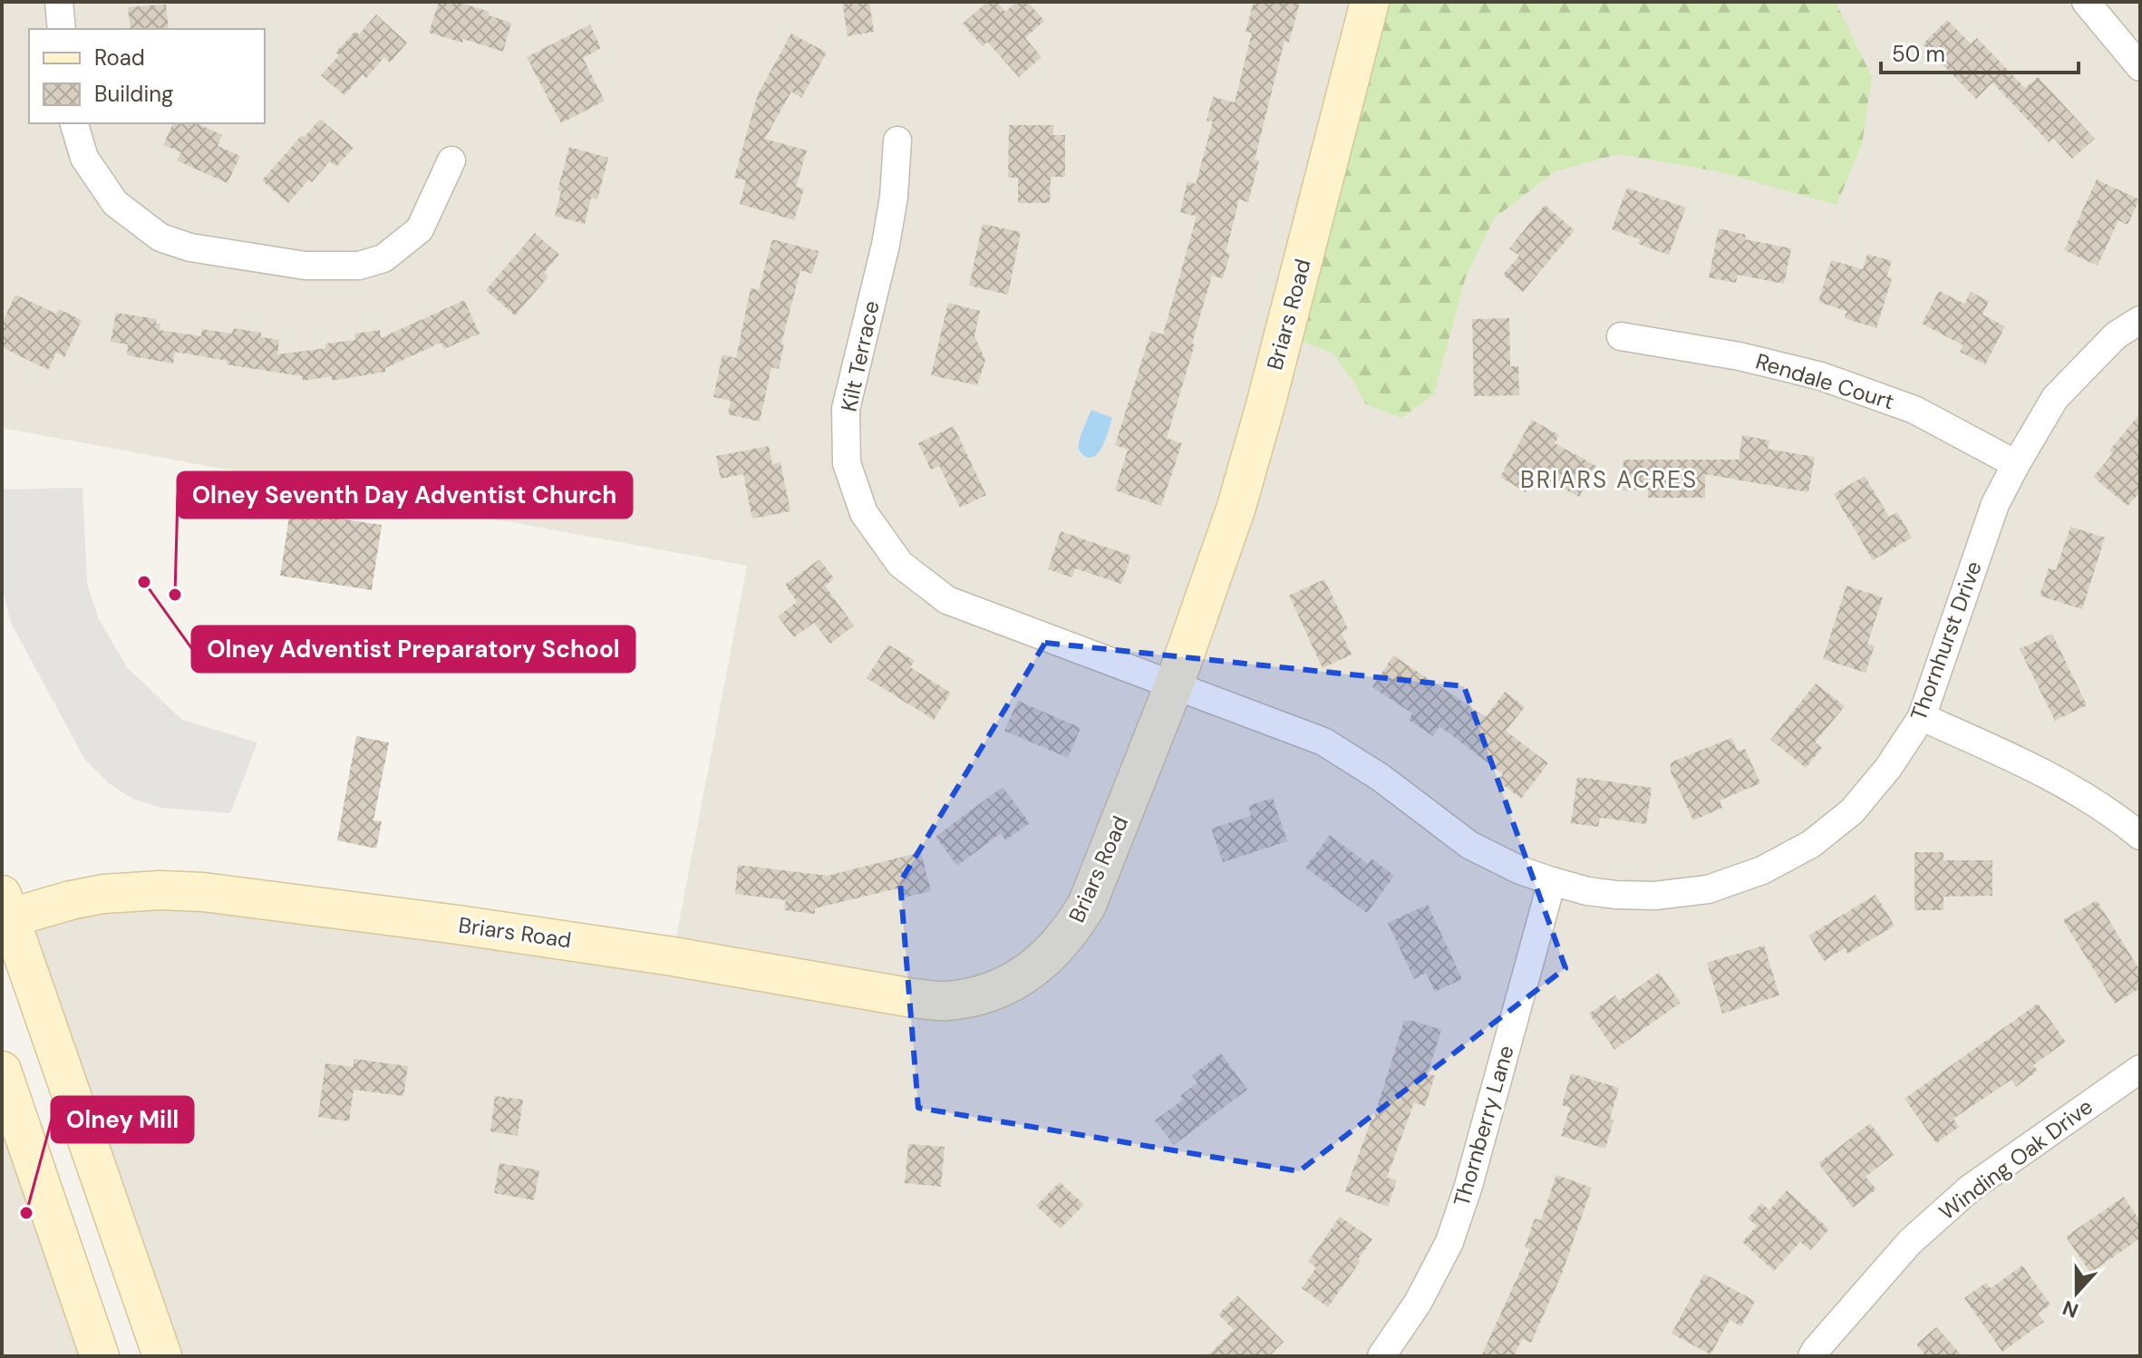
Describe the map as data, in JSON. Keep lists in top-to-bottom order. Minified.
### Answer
{"streets":{"street":["Briars Road","Kilt Terrace","Rendale Court","Thornhurst Drive","Thornberry Lane","Winding Oak Drive"]},"crossings":[["Briars Road","Kilt Terrace"],["Briars Road","Thornhurst Drive"],["Kilt Terrace","Thornhurst Drive"],["Rendale Court","Thornhurst Drive"],["Thornhurst Drive","Thornberry Lane"]],"districts":["BRIARS ACRES"],"places":["Olney Adventist Preparatory School","Olney Seventh Day Adventist Church","Olney Mill"],"legend":["Road","Building"],"scale_bar":"50 m","north":"bottom"}
